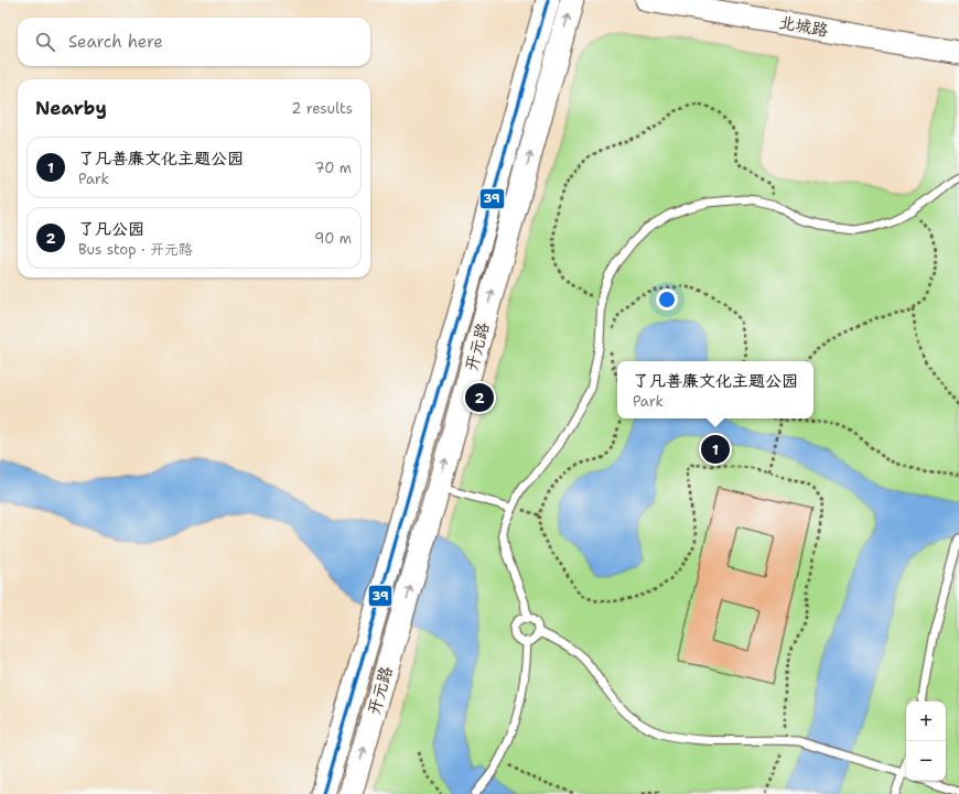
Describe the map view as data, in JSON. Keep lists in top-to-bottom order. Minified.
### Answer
{"streets":{"main road":["北城路","开元路"]},"lines":["transit line 39"],"page":{"search":"Search here","heading":["Nearby","2 results"],"list":[{"mark":"1","name":"了凡善廉文化主题公园","note":"Park","value":"70 m"},{"mark":"2","name":"了凡公园","note":"Bus stop · 开元路","value":"90 m"}],"popup":["了凡善廉文化主题公园","Park"],"pins":["2","1"],"map_buttons":["+","−"]}}
